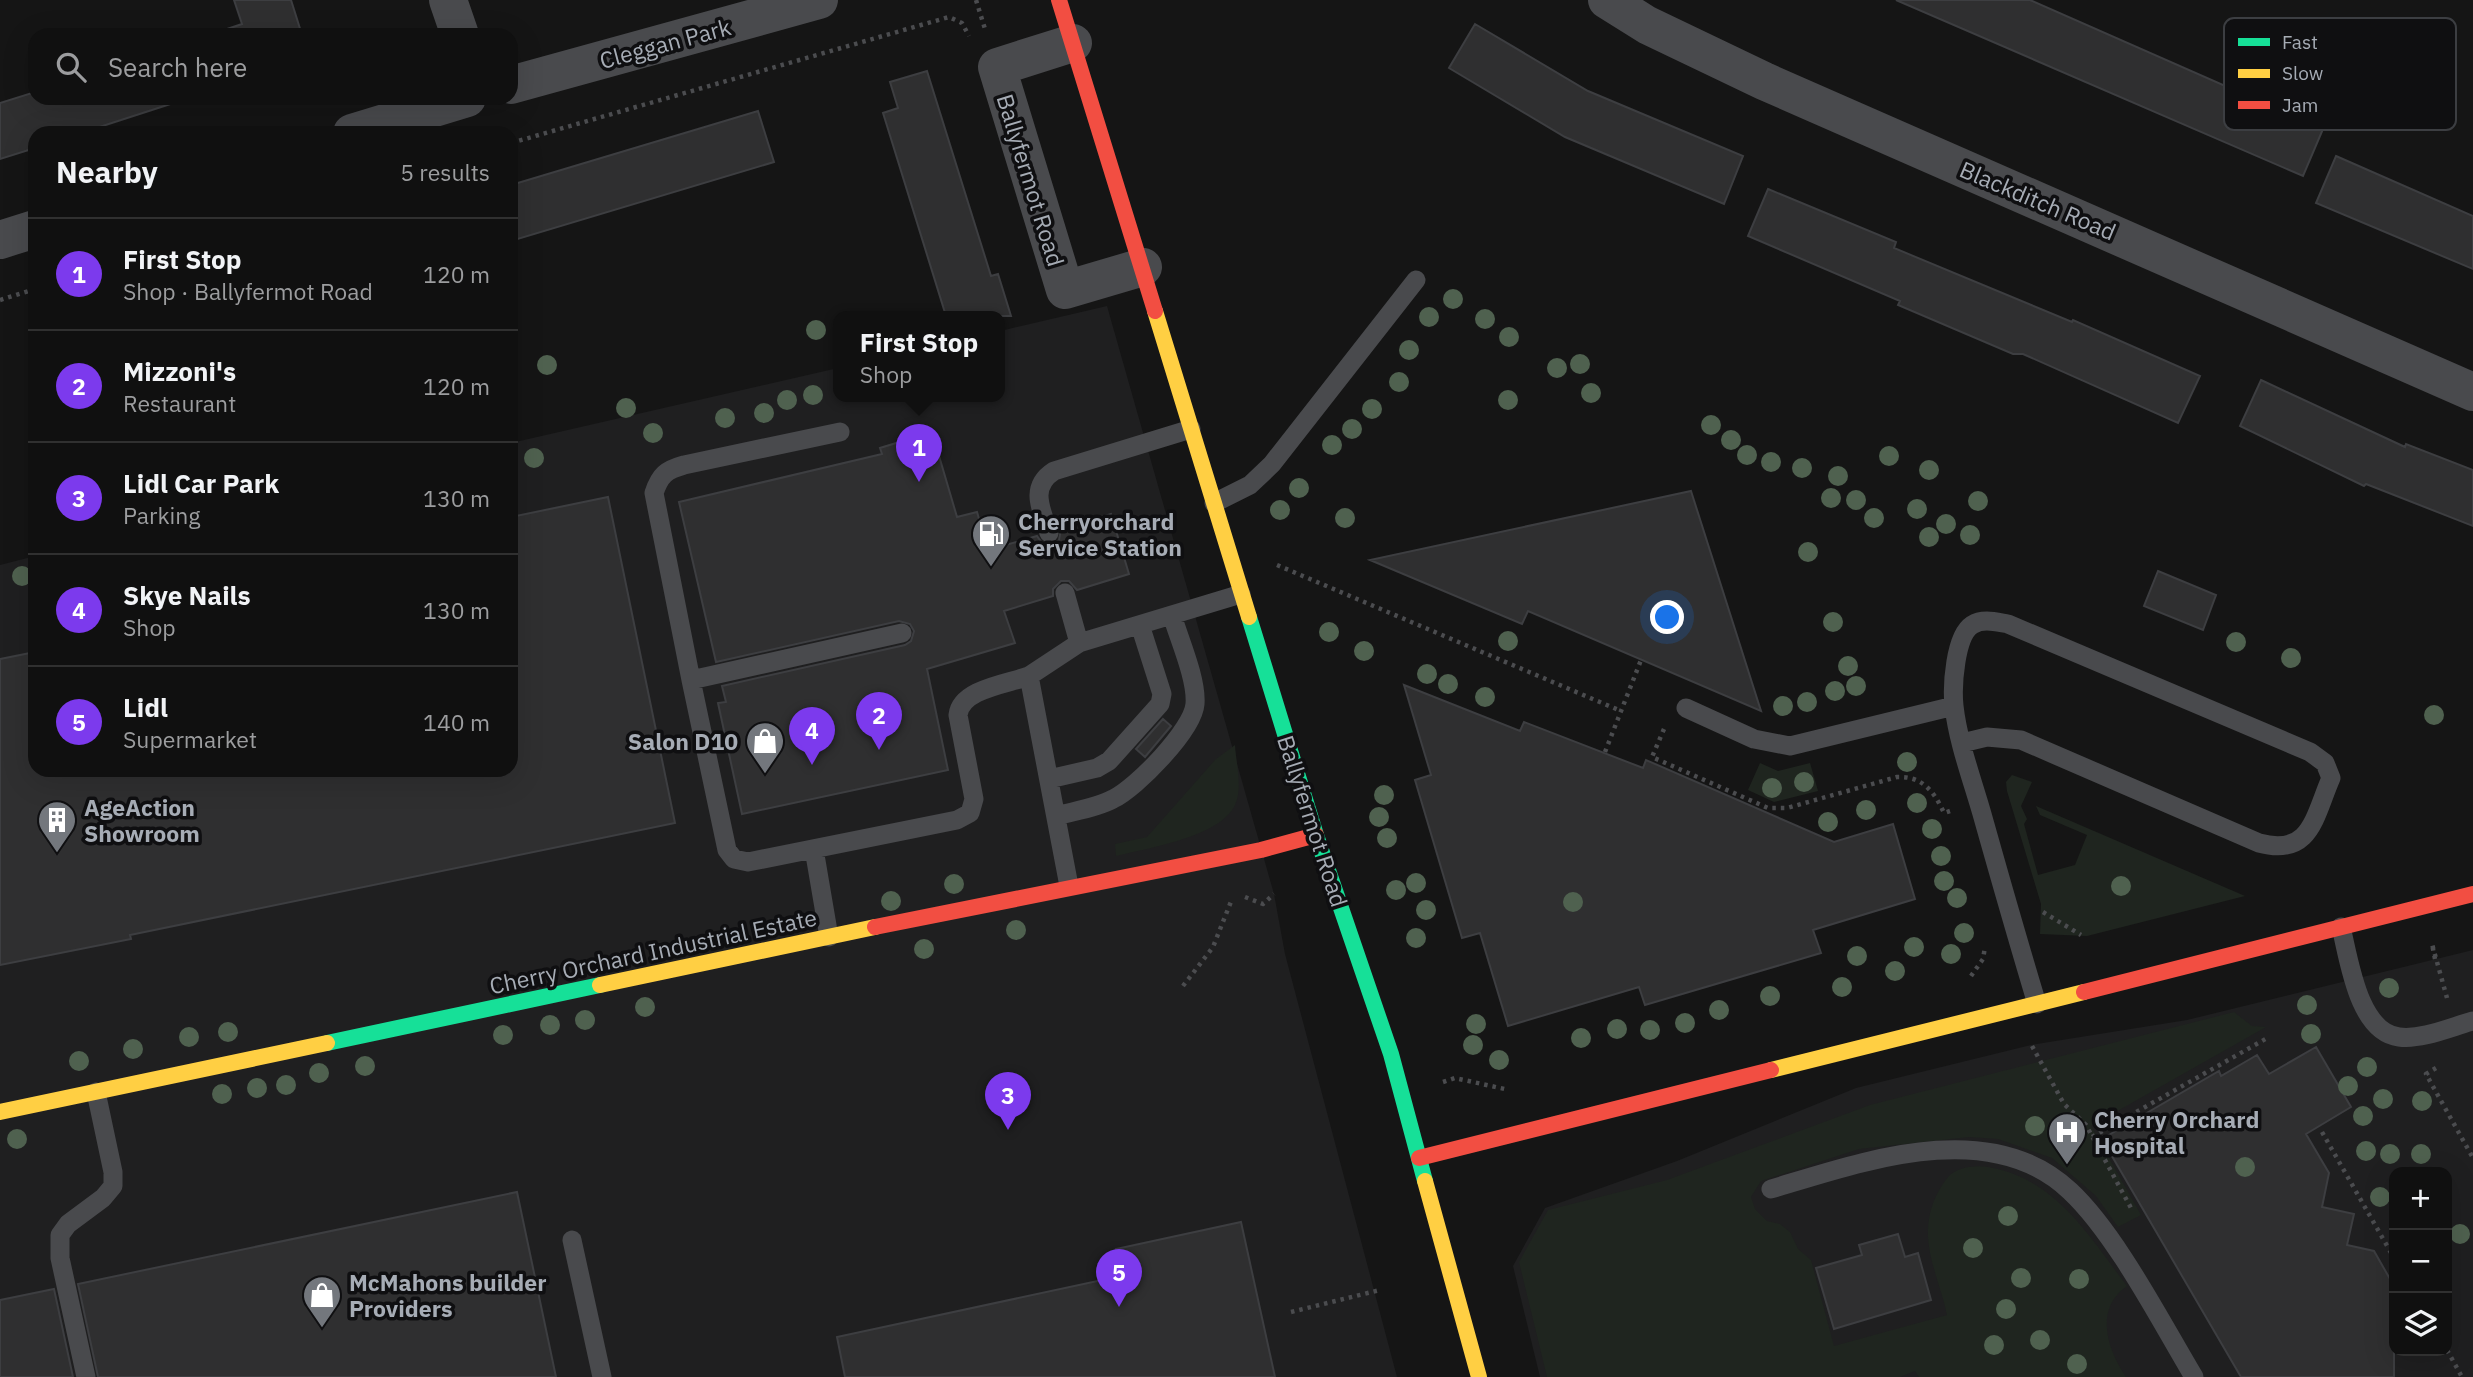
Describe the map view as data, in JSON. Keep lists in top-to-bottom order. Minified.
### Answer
{"streets":{"street":["Cleggan Park","Ballyfermot Road","Blackditch Road","Cherry Orchard Industrial Estate"]},"crossings":[["Ballyfermot Road","Cherry Orchard Industrial Estate"]],"places":{"fuel station":["Cherryorchard Service Station"],"shop":["Salon D10","McMahons builder Providers"],"building":["AgeAction Showroom"],"hospital":["Cherry Orchard Hospital"]},"legend":["Fast","Slow","Jam"],"page":{"search":"Search here","heading":["Nearby","5 results"],"list":[{"mark":"1","name":"First Stop","note":"Shop · Ballyfermot Road","value":"120 m"},{"mark":"2","name":"Mizzoni's","note":"Restaurant","value":"120 m"},{"mark":"3","name":"Lidl Car Park","note":"Parking","value":"130 m"},{"mark":"4","name":"Skye Nails","note":"Shop","value":"130 m"},{"mark":"5","name":"Lidl","note":"Supermarket","value":"140 m"}],"popup":["First Stop","Shop"],"pins":["1","2","4","3","5"],"map_buttons":["+","−"]}}
